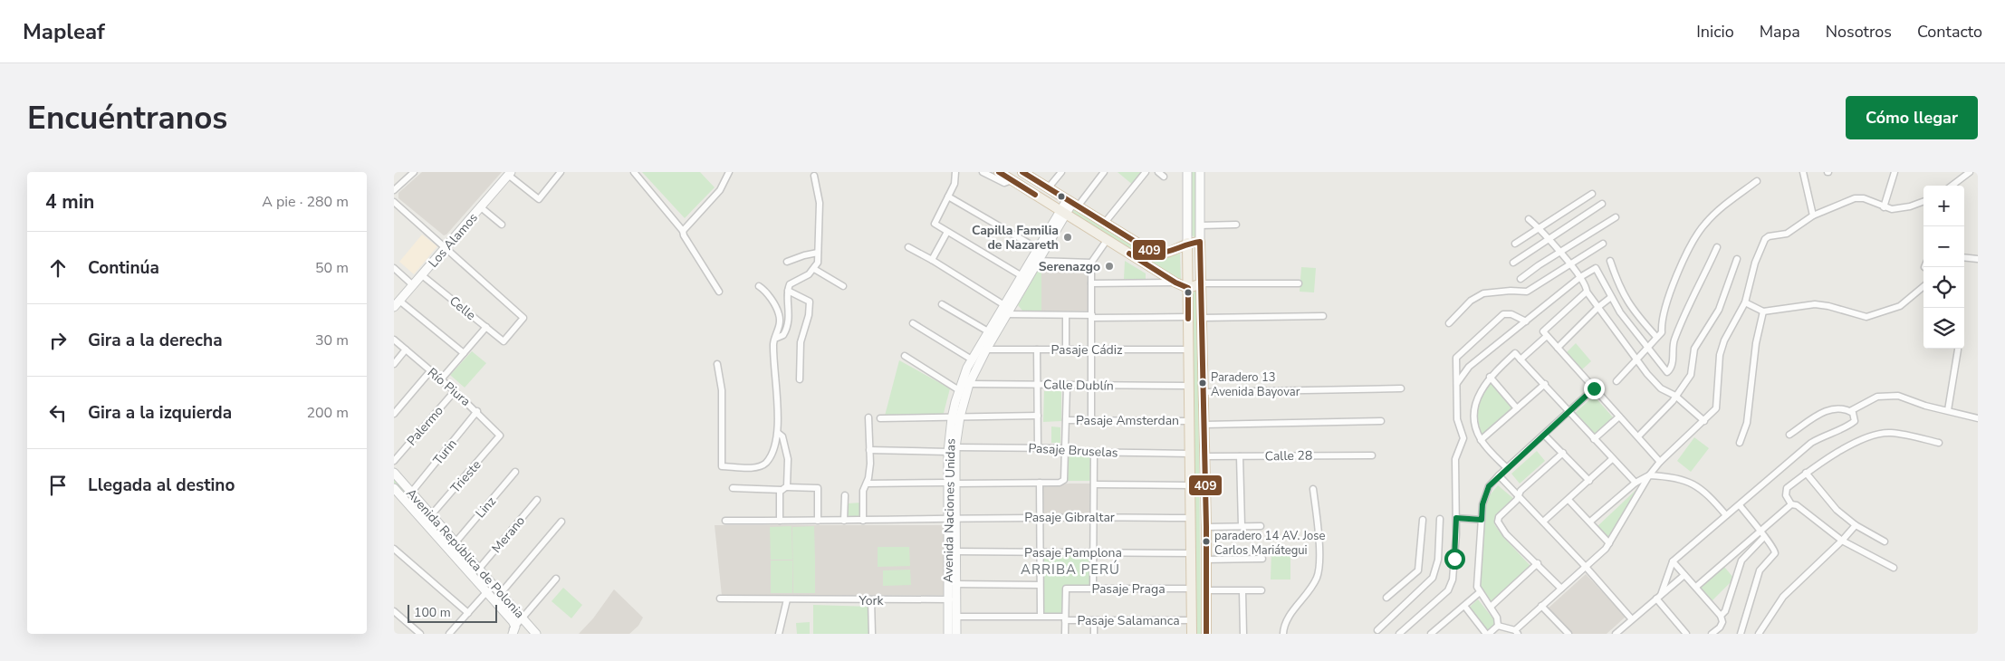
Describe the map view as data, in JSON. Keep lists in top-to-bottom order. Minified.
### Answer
{"streets":{"street":["Los Alamos","Celle","Pasaje Cádiz","Calle Dublín","Río Piura","Pasaje Amsterdan","Palermo","Pasaje Bruselas","Turin","Calle 28","Trieste","Linz","Avenida Naciones Unidas","Pasaje Gibraltar","Merano","Pasaje Pamplona","Avenida República de Polonia","Pasaje Praga","York","Pasaje Salamanca"]},"crossings":[["Los Alamos","Celle"],["Pasaje Cádiz","Avenida Naciones Unidas"],["Calle Dublín","Avenida Naciones Unidas"],["Río Piura","Palermo"],["Río Piura","Turin"],["Río Piura","Trieste"],["Pasaje Bruselas","Avenida Naciones Unidas"],["Turin","Avenida República de Polonia"],["Trieste","Avenida República de Polonia"],["Linz","Avenida República de Polonia"],["Avenida Naciones Unidas","Pasaje Gibraltar"],["Avenida Naciones Unidas","Pasaje Pamplona"],["Avenida Naciones Unidas","York"],["Avenida Naciones Unidas","Pasaje Salamanca"],["Merano","Avenida República de Polonia"],["Pasaje Praga","Pasaje Salamanca"]],"districts":["ARRIBA PERÚ"],"places":["Capilla Familia de Nazareth","Serenazgo","Paradero 13 Avenida Bayovar","paradero 14 AV. Jose Carlos Mariátegui"],"lines":["transit line 409"],"scale_bar":"100 m","page":{"header":"Mapleaf","nav":["Inicio","Mapa","Nosotros","Contacto"],"buttons":"Cómo llegar","title":"Encuéntranos","heading":["4 min","A pie · 280 m"],"map_buttons":["+","−"],"list":[["Continúa","50 m"],["Gira a la derecha","30 m"],["Gira a la izquierda","200 m"],"Llegada al destino"],"scale":"100 m"}}
